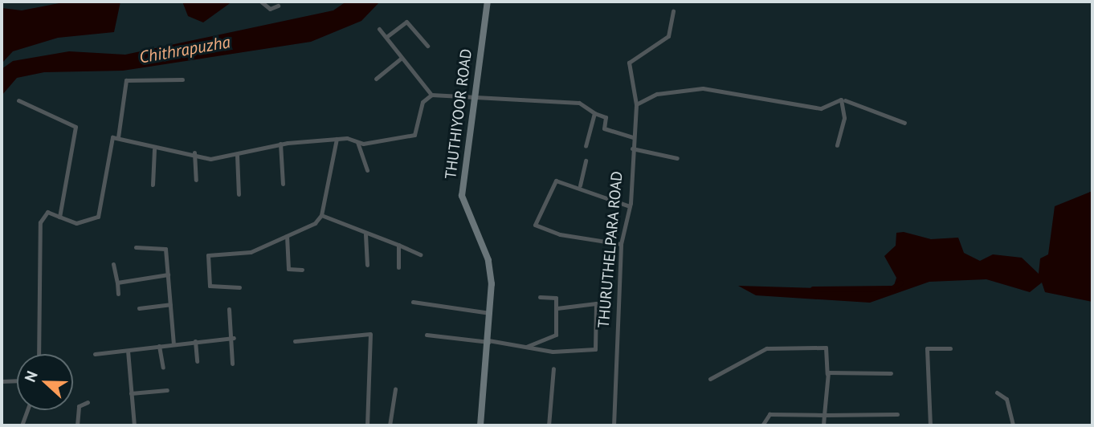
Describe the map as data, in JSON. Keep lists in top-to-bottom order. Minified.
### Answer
{"streets":{"main road":["THUTHIYOOR ROAD"],"street":["THURUTHELPARA ROAD"]},"water":["Chithrapuzha"],"north":"left"}
